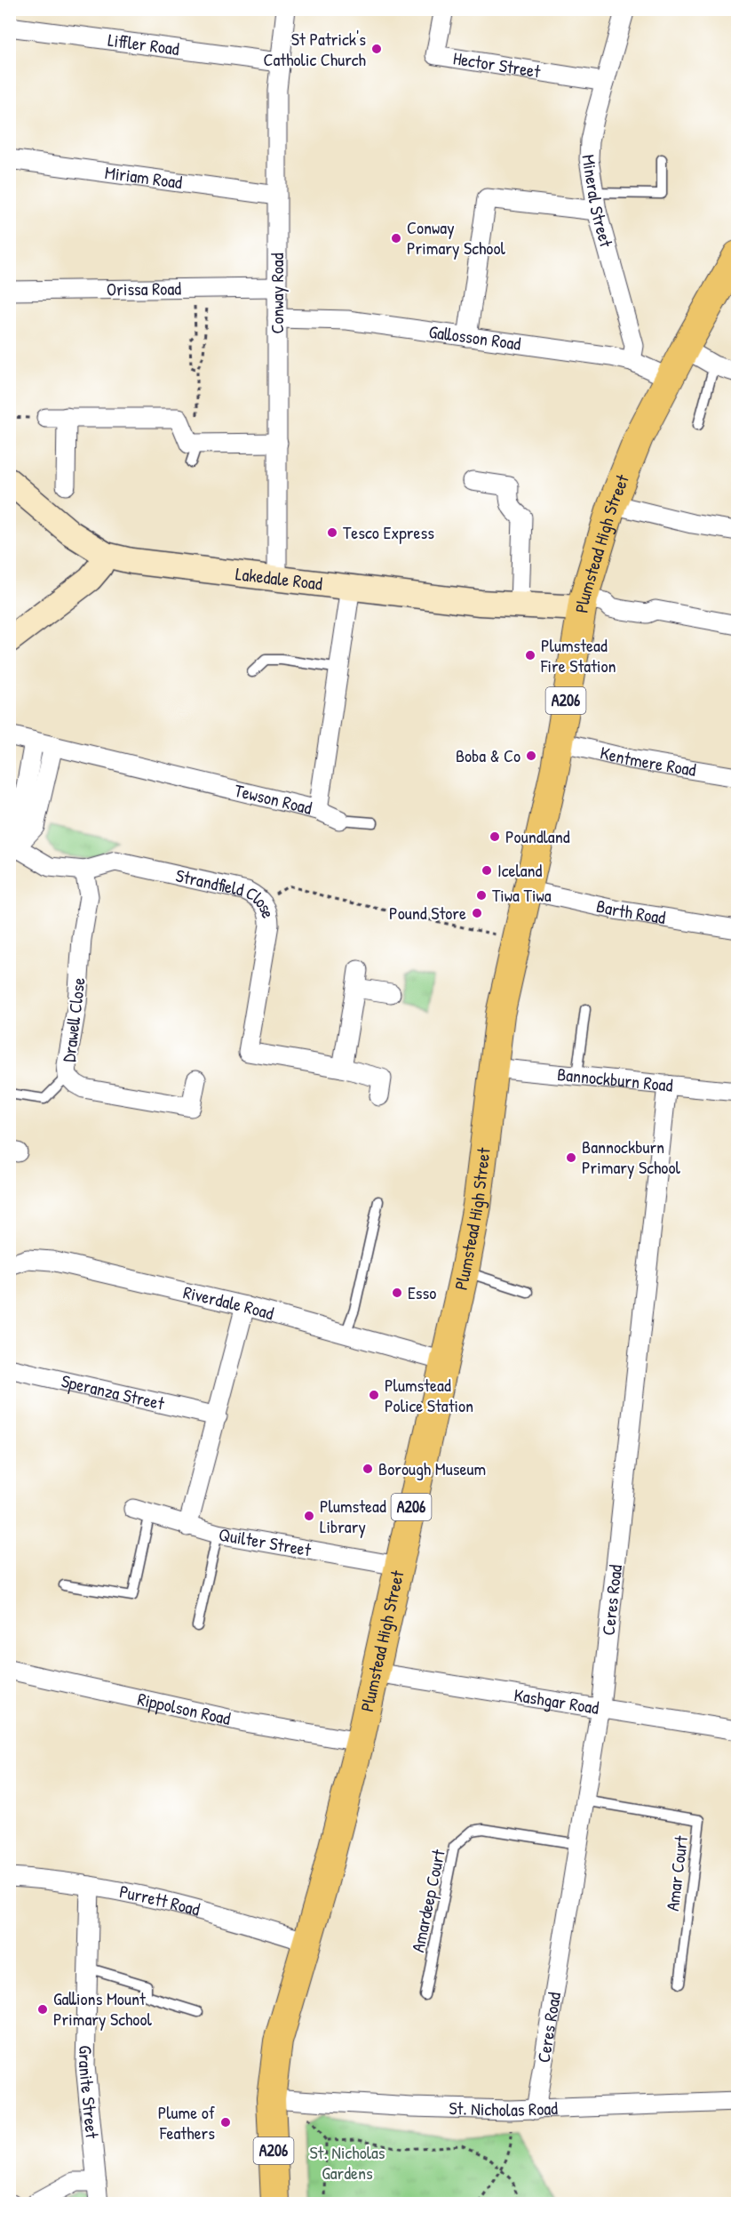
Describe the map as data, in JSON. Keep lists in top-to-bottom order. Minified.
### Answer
{"streets":{"main road":["Plumstead High Street","A206"],"street":["Liffler Road","Hector Street","Miriam Road","Mineral Street","Orissa Road","Conway Road","Gallosson Road","Lakedale Road","Kentmere Road","Tewson Road","Strandfield Close","Barth Road","Drawell Close","Bannockburn Road","Riverdale Road","Speranza Street","Quilter Street","Ceres Road","Kashgar Road","Rippolson Road","Purrett Road","Granite Street","St. Nicholas Road"],"lane":["Amar Court","Amardeep Court"]},"crossings":[["Liffler Road","Conway Road"],["Hector Street","Mineral Street"],["Miriam Road","Conway Road"],["Mineral Street","Gallosson Road"],["Orissa Road","Conway Road"],["Conway Road","Gallosson Road"],["Conway Road","Lakedale Road"],["Gallosson Road","Plumstead High Street"],["Plumstead High Street","Lakedale Road"],["Plumstead High Street","Kentmere Road"],["Plumstead High Street","Barth Road"],["Plumstead High Street","Bannockburn Road"],["Plumstead High Street","Riverdale Road"],["Plumstead High Street","Quilter Street"],["Plumstead High Street","Kashgar Road"],["Plumstead High Street","Rippolson Road"],["Plumstead High Street","Purrett Road"],["Plumstead High Street","St. Nicholas Road"],["Lakedale Road","Tewson Road"],["Strandfield Close","Drawell Close"],["Bannockburn Road","Ceres Road"],["Ceres Road","Kashgar Road"],["Ceres Road","Amar Court"],["Ceres Road","Amardeep Court"],["Ceres Road","St. Nicholas Road"],["Purrett Road","Granite Street"]],"parks":["St. Nicholas Gardens"],"places":["St Patrick's Catholic Church","Conway Primary School","Tesco Express","Plumstead Fire Station","Boba & Co","Poundland","Iceland","Tiwa Tiwa","Pound Store","Bannockburn Primary School","Esso","Plumstead Police Station","Borough Museum","Plumstead Library","Gallions Mount Primary School","Plume of Feathers"]}
